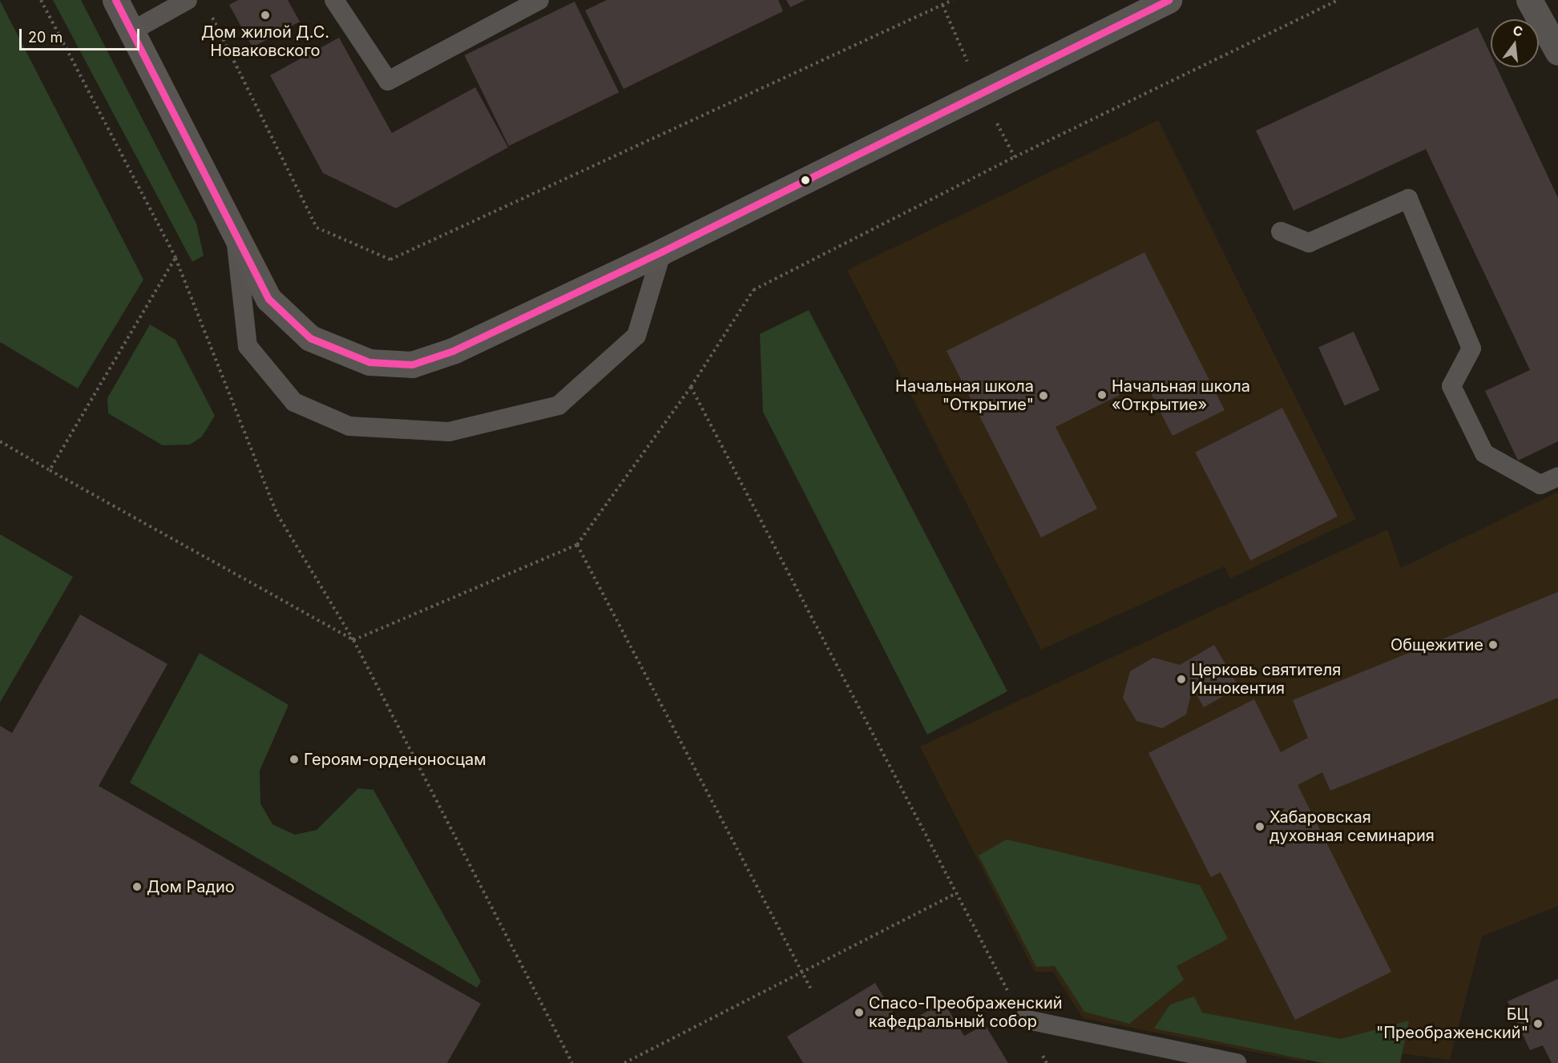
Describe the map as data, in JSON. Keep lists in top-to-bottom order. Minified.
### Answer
{"places":["Дом жилой Д.С. Новаковского","Начальная школа «Открытие»","Начальная школа \"Открытие\"","Общежитие","Церковь святителя Иннокентия","Героям-орденоносцам","Хабаровская духовная семинария","Дом Радио","Спасо-Преображенский кафедральный собор","БЦ \"Преображенский\""],"scale_bar":"20 m","north":"top"}
